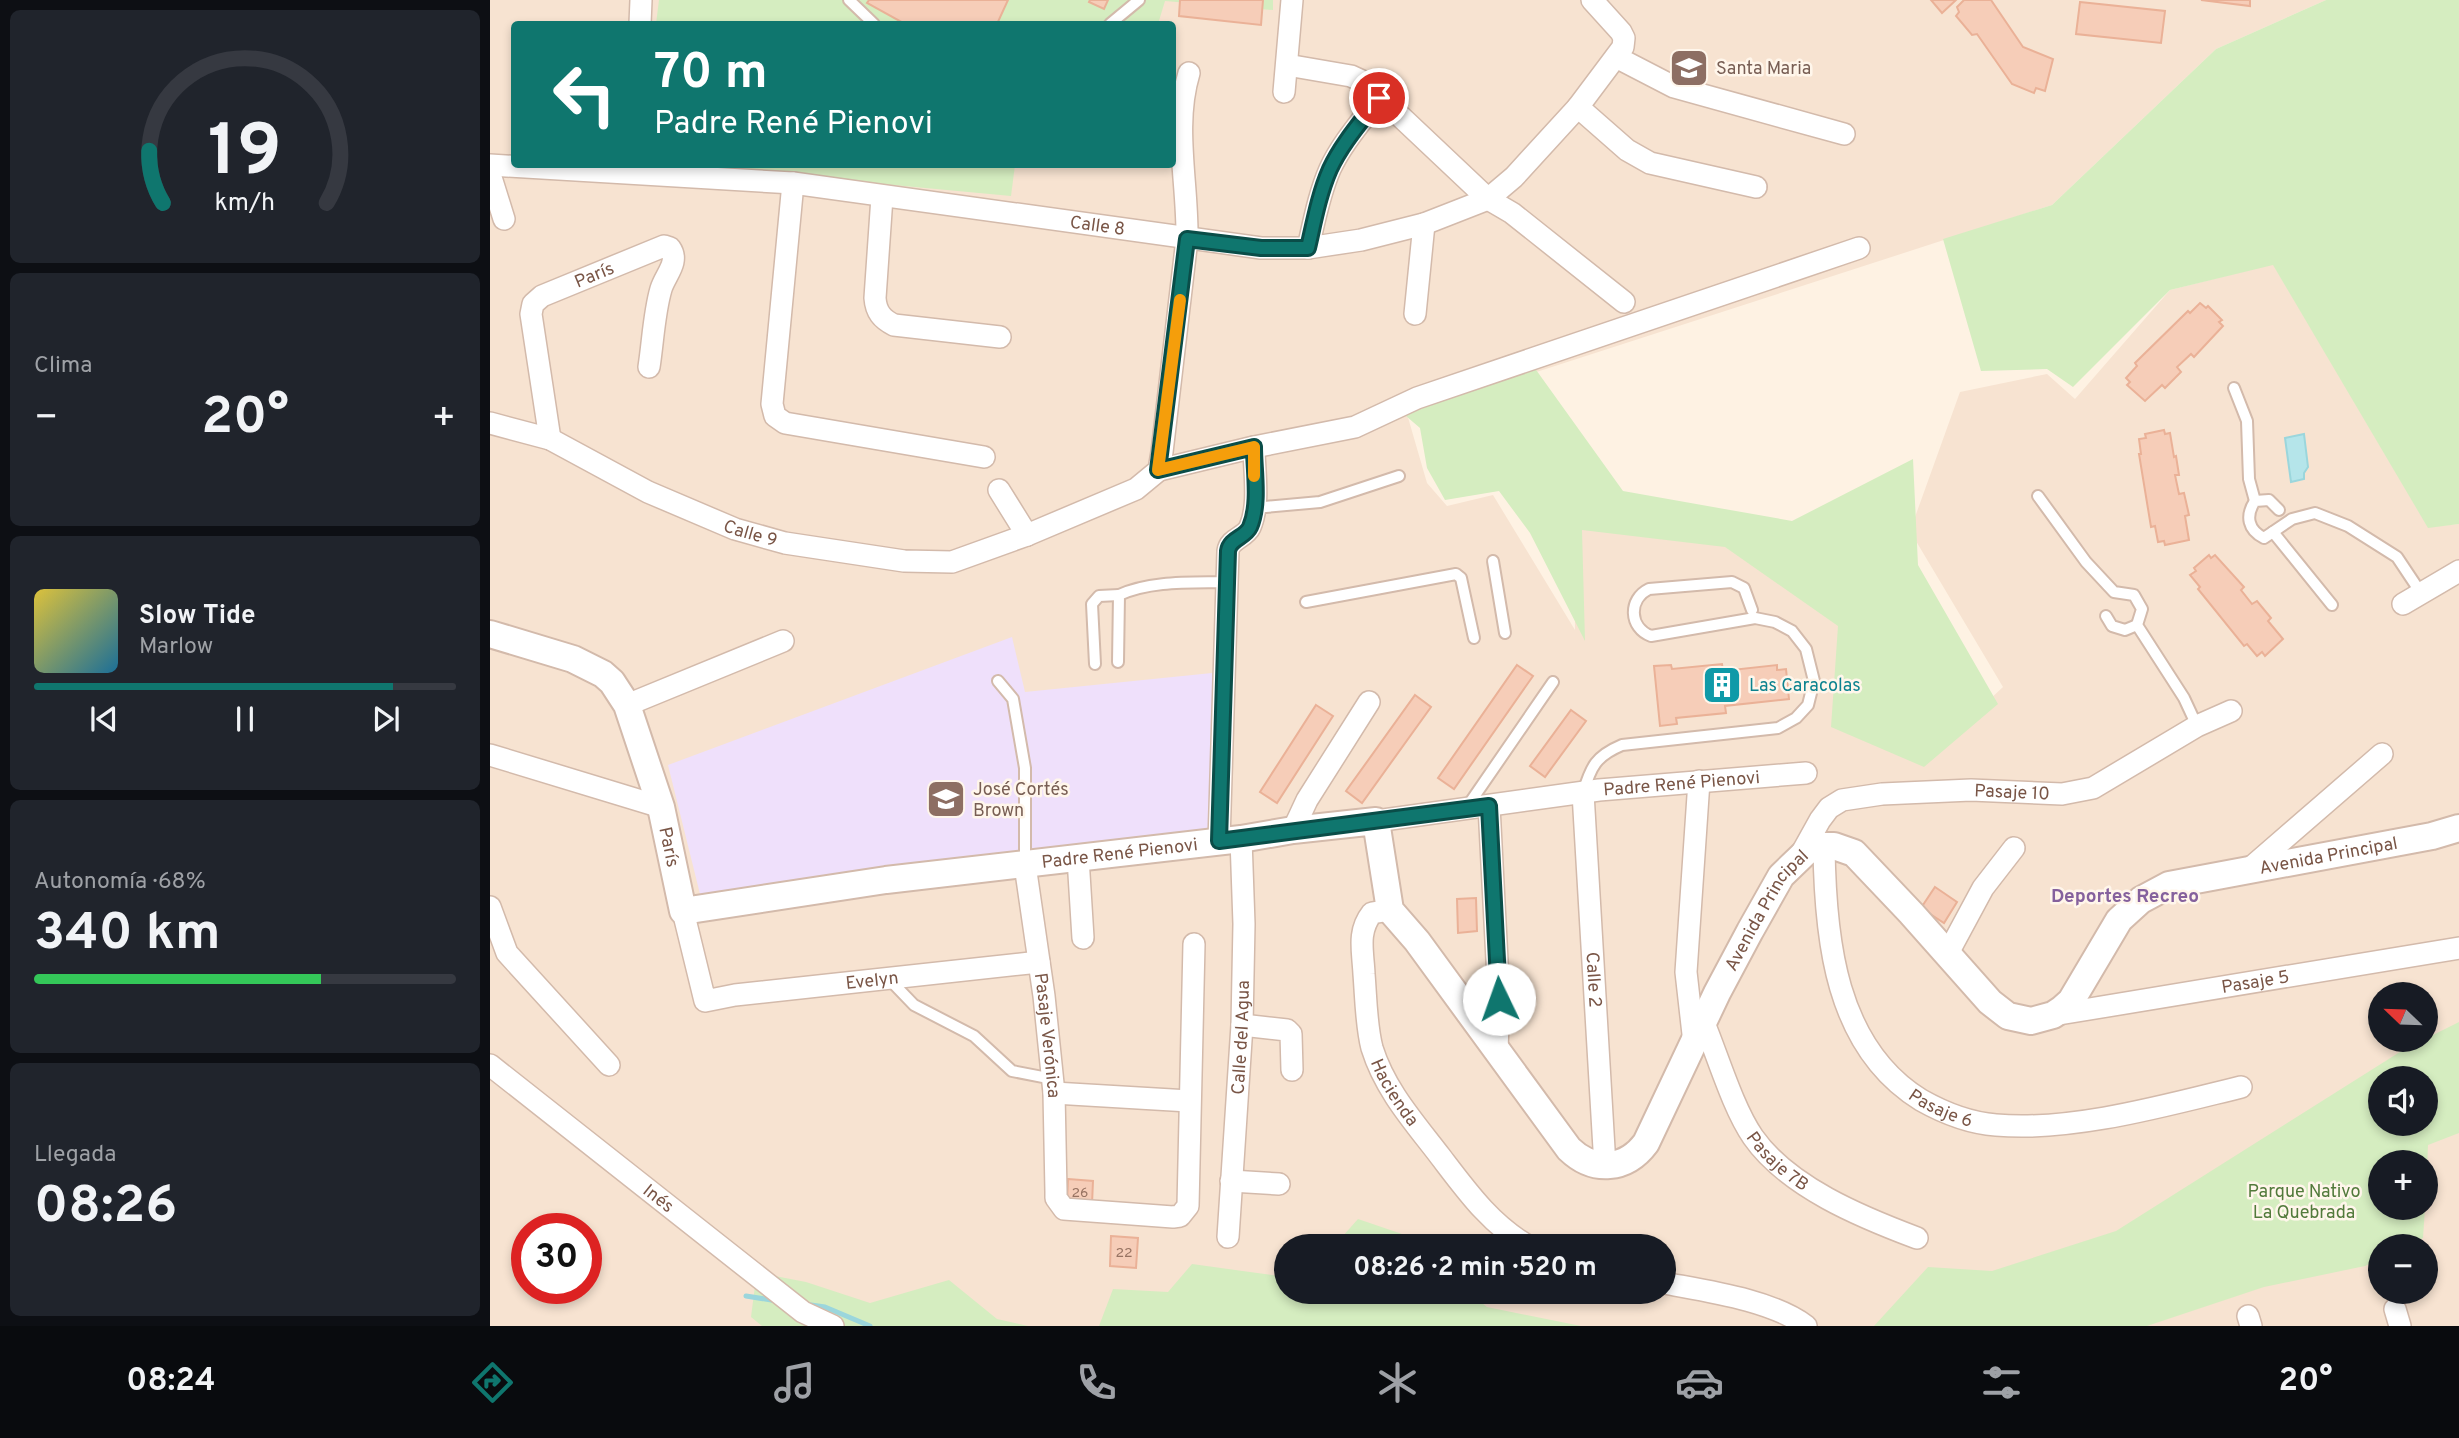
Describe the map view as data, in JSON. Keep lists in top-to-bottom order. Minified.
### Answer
{"streets":{"street":["Calle 8","París","Calle 9","Padre René Pienovi","Pasaje 10","Avenida Principal","Calle 2","Evelyn","Pasaje 5","Pasaje Verónica","Calle del Agua","Hacienda","Pasaje 6","Pasaje 7B","Inés"]},"crossings":[["París","Calle 9"],["París","Padre René Pienovi"],["París","Evelyn"],["Calle 9","Calle del Agua"],["Padre René Pienovi","Calle 2"],["Padre René Pienovi","Pasaje Verónica"],["Padre René Pienovi","Calle del Agua"],["Padre René Pienovi","Pasaje 7B"],["Pasaje 10","Avenida Principal"],["Pasaje 10","Pasaje 6"],["Avenida Principal","Calle 2"],["Avenida Principal","Pasaje 5"],["Avenida Principal","Pasaje 6"],["Avenida Principal","Pasaje 7B"],["Evelyn","Pasaje Verónica"]],"districts":["Deportes Recreo"],"parks":["Parque Nativo La Quebrada"],"places":{"school or university":["Santa Maria","José Cortés Brown"],"building":["Las Caracolas"]},"house_numbers":["26","22"],"north":"top left","page":{"turn":["70 m","Padre René Pienovi"],"tile":["Clima",["Autonomía · 68%","340 km"],["Llegada","08:26"]],"heat":["−","20°","+"],"song":["Slow Tide","Marlow"],"map_buttons":["+","−"],"limit":"30","trip":"08:26 · 2 min · 520 m","tabs":["08:24","20°"],"gauge":["19","km/h"]}}
